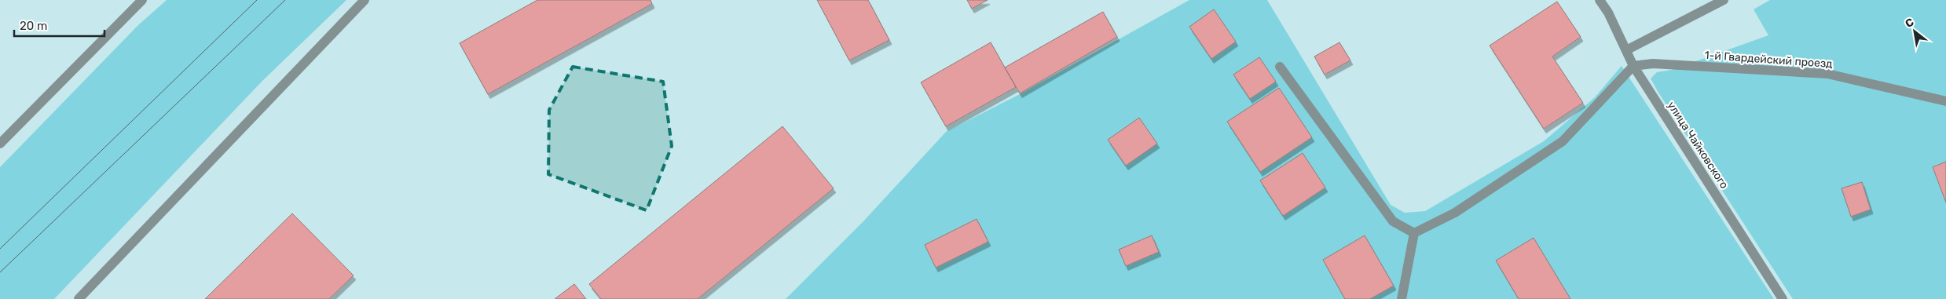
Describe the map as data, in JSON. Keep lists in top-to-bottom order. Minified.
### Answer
{"streets":{"street":["1-й Гвардейский проезд","улица Чайковского"]},"crossings":[["1-й Гвардейский проезд","улица Чайковского"]],"scale_bar":"20 m","north":"top left"}
